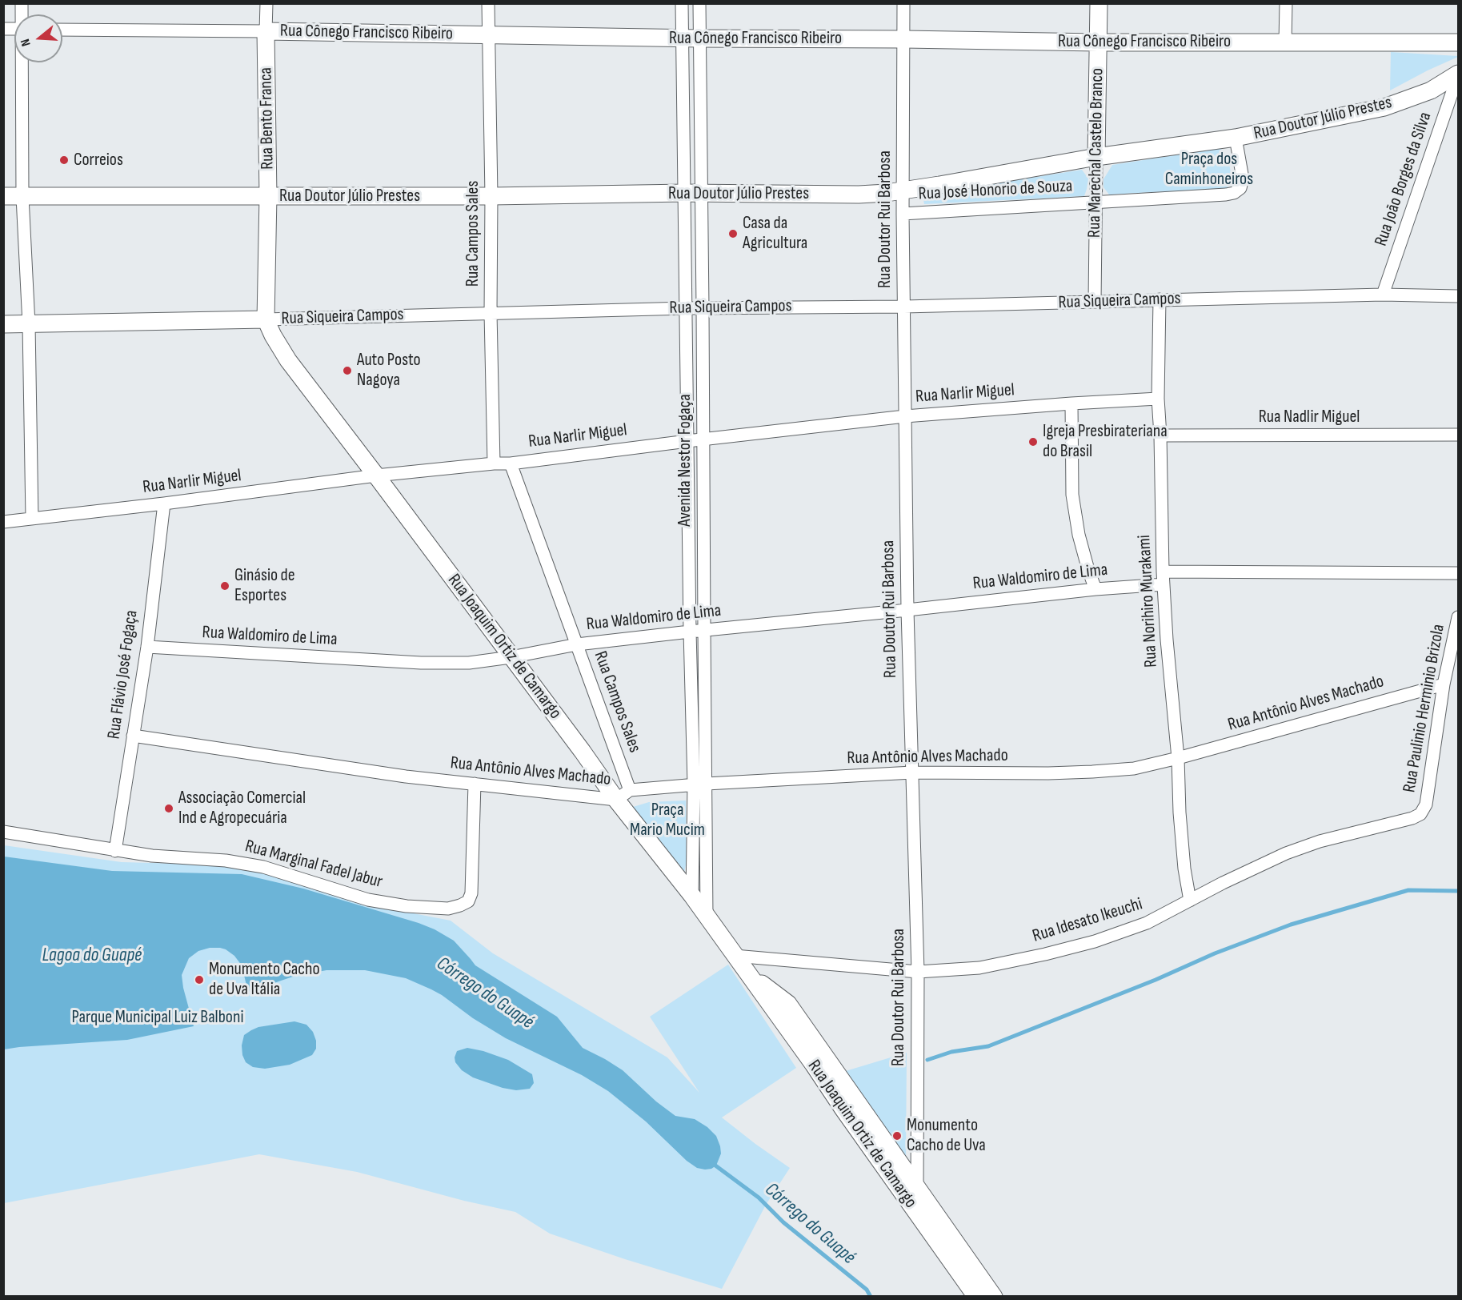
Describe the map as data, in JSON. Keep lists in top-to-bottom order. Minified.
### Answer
{"streets":{"main road":["Rua Cônego Francisco Ribeiro","Rua Bento Franca","Rua Doutor Júlio Prestes","Rua Marechal Castelo Branco","Rua Siqueira Campos","Rua Joaquim Ortiz de Camargo"],"street":["Rua João Borges da Silva","Rua José Honorio de Souza","Rua Doutor Rui Barbosa","Rua Campos Sales","Rua Narlir Miguel","Rua Nadlir Miguel","Avenida Nestor Fogaça","Rua Waldomiro de Lima","Rua Norihiro Murakami","Rua Flávio José Fogaça","Rua Antônio Alves Machado","Rua Paulinio Herminio Brizola","Rua Marginal Fadel Jabur","Rua Idesato Ikeuchi"]},"crossings":[["Rua Cônego Francisco Ribeiro","Rua Bento Franca"],["Rua Cônego Francisco Ribeiro","Rua Marechal Castelo Branco"],["Rua Cônego Francisco Ribeiro","Rua Doutor Rui Barbosa"],["Rua Cônego Francisco Ribeiro","Rua Campos Sales"],["Rua Cônego Francisco Ribeiro","Avenida Nestor Fogaça"],["Rua Bento Franca","Rua Doutor Júlio Prestes"],["Rua Bento Franca","Rua Siqueira Campos"],["Rua Bento Franca","Rua Joaquim Ortiz de Camargo"],["Rua Doutor Júlio Prestes","Rua Marechal Castelo Branco"],["Rua Doutor Júlio Prestes","Rua João Borges da Silva"],["Rua Doutor Júlio Prestes","Rua José Honorio de Souza"],["Rua Doutor Júlio Prestes","Rua Doutor Rui Barbosa"],["Rua Doutor Júlio Prestes","Rua Campos Sales"],["Rua Doutor Júlio Prestes","Avenida Nestor Fogaça"],["Rua Marechal Castelo Branco","Rua José Honorio de Souza"],["Rua Marechal Castelo Branco","Rua Siqueira Campos"],["Rua João Borges da Silva","Rua Siqueira Campos"],["Rua José Honorio de Souza","Rua Doutor Rui Barbosa"],["Rua Doutor Rui Barbosa","Rua Siqueira Campos"],["Rua Doutor Rui Barbosa","Rua Narlir Miguel"],["Rua Doutor Rui Barbosa","Rua Waldomiro de Lima"],["Rua Doutor Rui Barbosa","Rua Joaquim Ortiz de Camargo"],["Rua Doutor Rui Barbosa","Rua Antônio Alves Machado"],["Rua Doutor Rui Barbosa","Rua Idesato Ikeuchi"],["Rua Campos Sales","Rua Siqueira Campos"],["Rua Campos Sales","Rua Narlir Miguel"],["Rua Campos Sales","Rua Waldomiro de Lima"],["Rua Campos Sales","Rua Joaquim Ortiz de Camargo"],["Rua Campos Sales","Rua Antônio Alves Machado"],["Rua Siqueira Campos","Avenida Nestor Fogaça"],["Rua Siqueira Campos","Rua Norihiro Murakami"],["Rua Siqueira Campos","Rua Joaquim Ortiz de Camargo"],["Rua Narlir Miguel","Avenida Nestor Fogaça"],["Rua Narlir Miguel","Rua Norihiro Murakami"],["Rua Narlir Miguel","Rua Joaquim Ortiz de Camargo"],["Rua Narlir Miguel","Rua Flávio José Fogaça"],["Rua Nadlir Miguel","Rua Norihiro Murakami"],["Avenida Nestor Fogaça","Rua Waldomiro de Lima"],["Avenida Nestor Fogaça","Rua Joaquim Ortiz de Camargo"],["Avenida Nestor Fogaça","Rua Antônio Alves Machado"],["Rua Waldomiro de Lima","Rua Norihiro Murakami"],["Rua Waldomiro de Lima","Rua Joaquim Ortiz de Camargo"],["Rua Waldomiro de Lima","Rua Flávio José Fogaça"],["Rua Norihiro Murakami","Rua Antônio Alves Machado"],["Rua Norihiro Murakami","Rua Idesato Ikeuchi"],["Rua Joaquim Ortiz de Camargo","Rua Antônio Alves Machado"],["Rua Joaquim Ortiz de Camargo","Rua Idesato Ikeuchi"],["Rua Flávio José Fogaça","Rua Antônio Alves Machado"],["Rua Flávio José Fogaça","Rua Marginal Fadel Jabur"],["Rua Antônio Alves Machado","Rua Paulinio Herminio Brizola"],["Rua Antônio Alves Machado","Rua Marginal Fadel Jabur"],["Rua Paulinio Herminio Brizola","Rua Idesato Ikeuchi"]],"water":["Lagoa do Guapé","Córrego do Guapé"],"parks":["Praça dos Caminhoneiros","Praça Mario Mucim","Parque Municipal Luiz Balboni"],"places":["Correios","Casa da Agricultura","Auto Posto Nagoya","Igreja Presbirateriana do Brasil","Ginásio de Esportes","Associação Comercial Ind e Agropecuária","Monumento Cacho de Uva Itália","Monumento Cacho de Uva"],"north":"left"}
